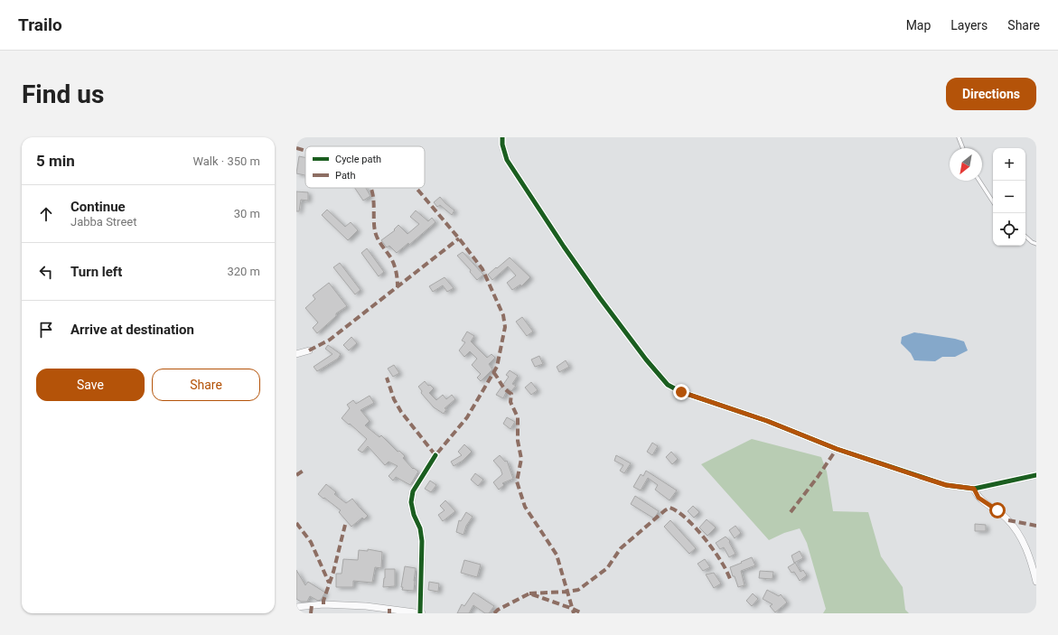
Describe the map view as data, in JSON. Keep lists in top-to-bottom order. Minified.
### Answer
{"legend":["Cycle path","Path"],"north":"bottom left","page":{"header":"Trailo","nav":["Map","Layers","Share"],"buttons":["Directions",["Save","Share"]],"title":"Find us","heading":["5 min","Walk · 350 m"],"map_buttons":["+","−"],"list":[["Continue","Jabba Street","30 m"],["Turn left","320 m"],"Arrive at destination"]}}
